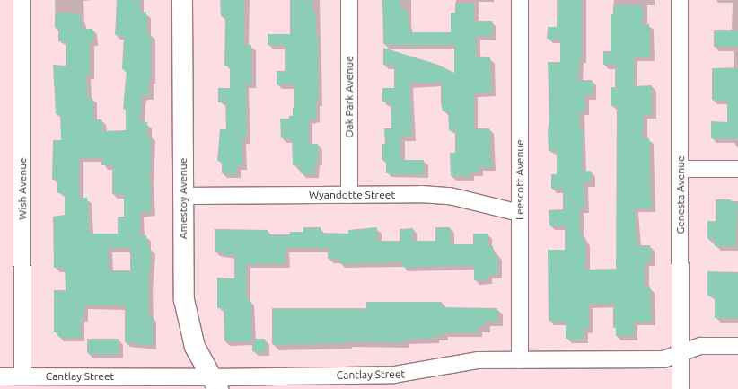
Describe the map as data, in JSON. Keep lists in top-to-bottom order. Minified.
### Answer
{"streets":{"street":["Oak Park Avenue","Leescott Avenue","Wish Avenue","Wyandotte Street","Genesta Avenue","Amestoy Avenue","Cantlay Street"]},"crossings":[["Oak Park Avenue","Wyandotte Street"],["Leescott Avenue","Wyandotte Street"],["Leescott Avenue","Cantlay Street"],["Wish Avenue","Cantlay Street"],["Wyandotte Street","Amestoy Avenue"],["Genesta Avenue","Cantlay Street"],["Amestoy Avenue","Cantlay Street"]]}
